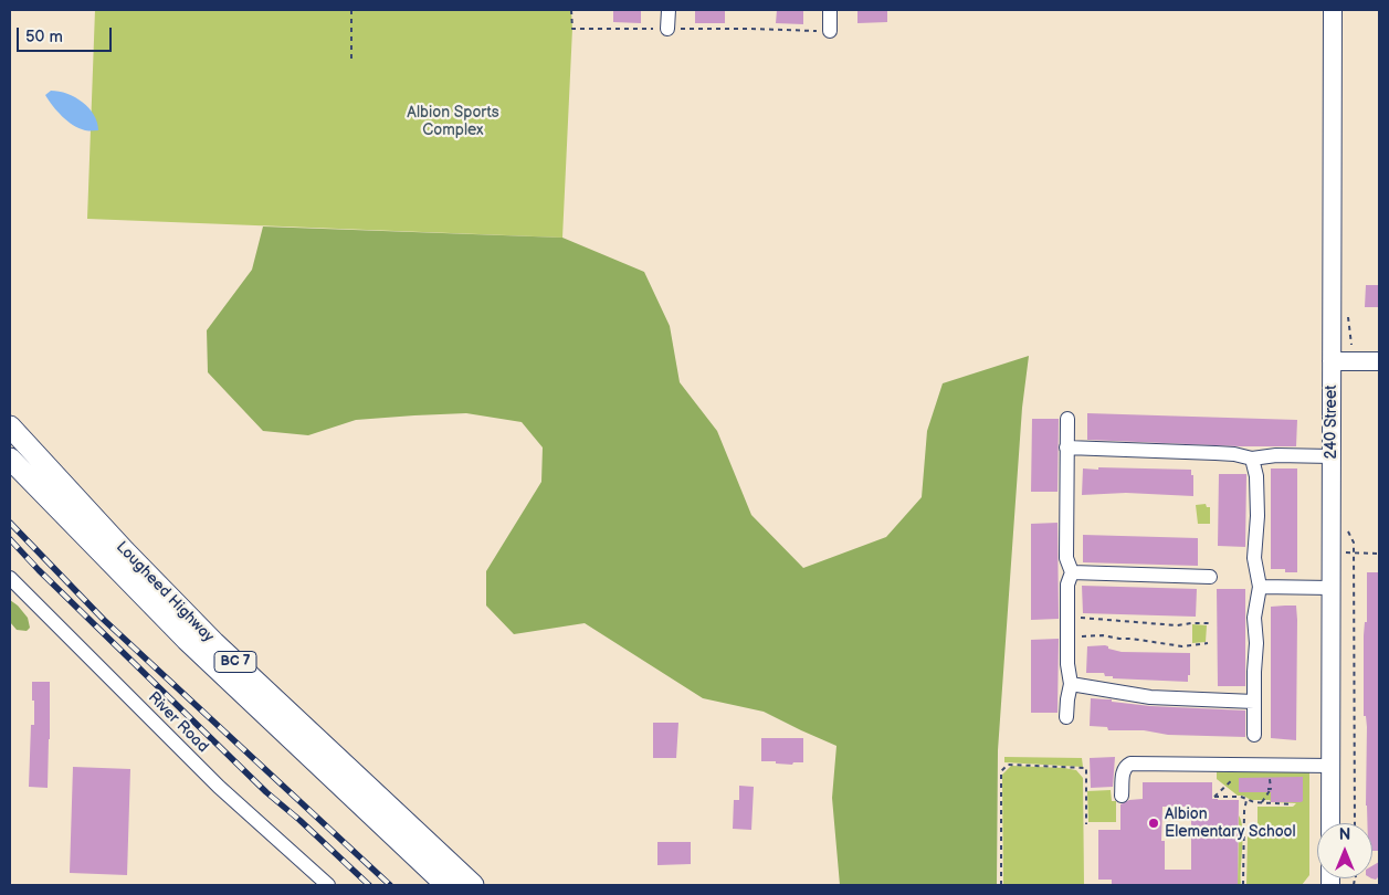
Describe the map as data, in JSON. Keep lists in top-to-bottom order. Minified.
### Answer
{"streets":{"highway":["Lougheed Highway","BC 7"],"main road":["240 Street"],"street":["River Road"]},"parks":["Albion Sports Complex"],"places":["Albion Elementary School"],"scale_bar":"50 m","north":"top"}
